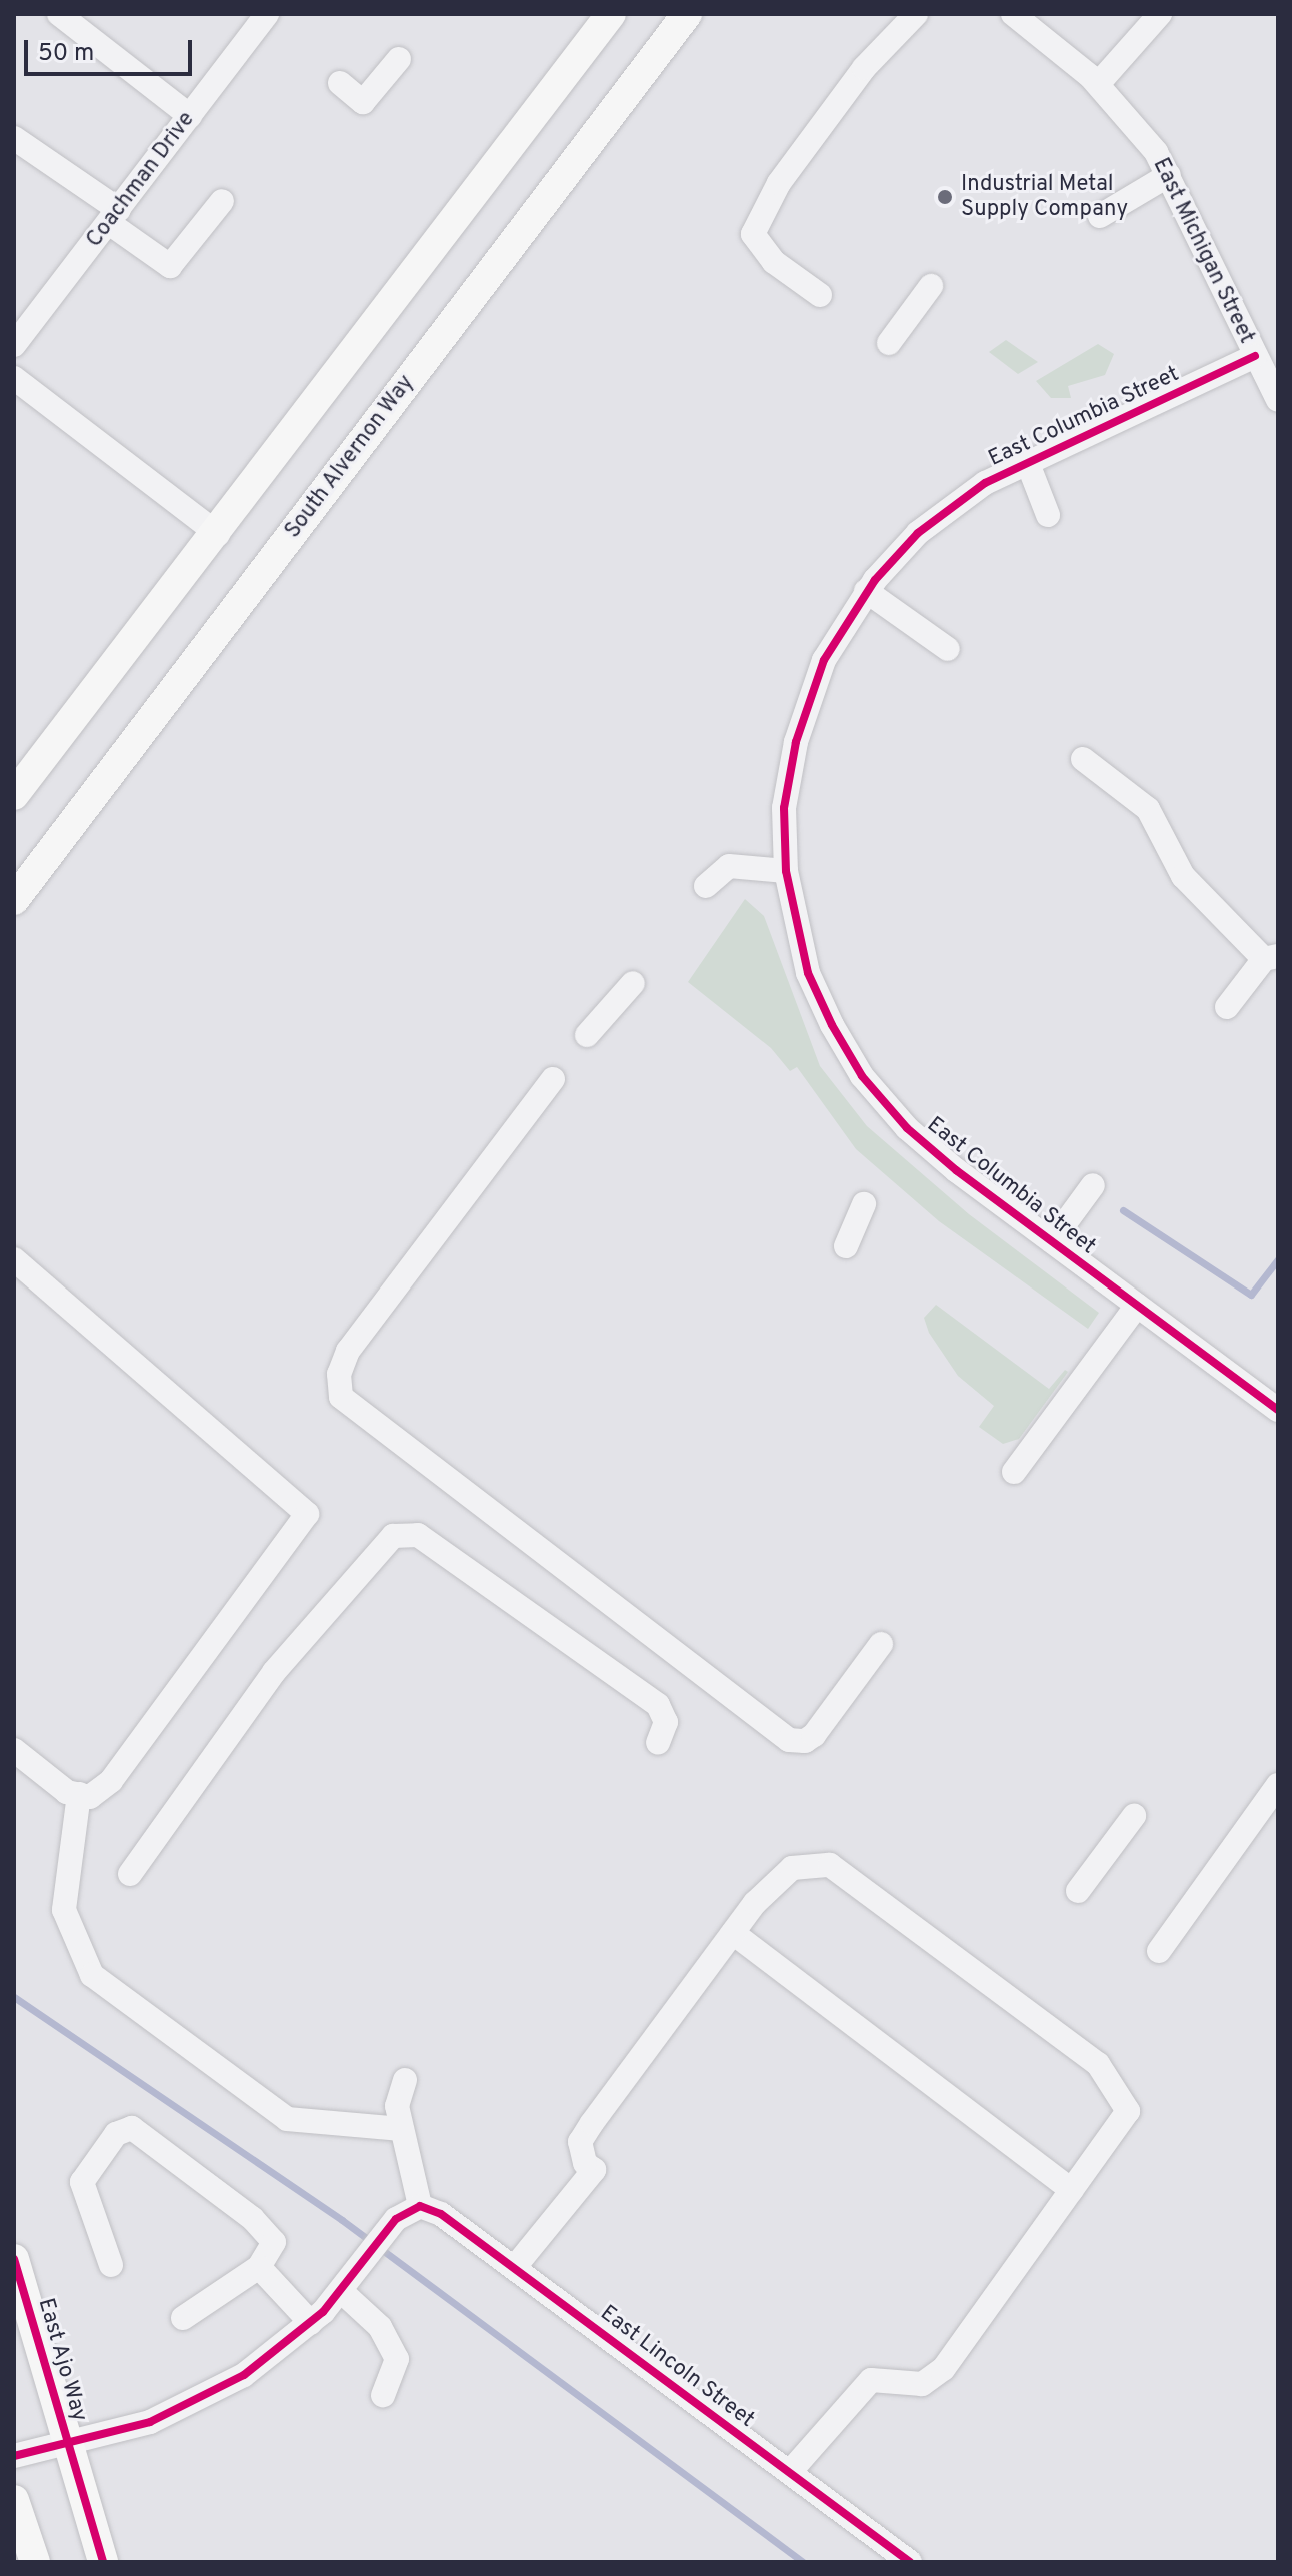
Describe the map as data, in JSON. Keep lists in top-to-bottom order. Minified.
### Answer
{"streets":{"main road":["South Alvernon Way","East Ajo Way"],"street":["Coachman Drive","East Michigan Street","East Columbia Street","East Lincoln Street"]},"crossings":[["East Michigan Street","East Columbia Street"]],"places":["Industrial Metal Supply Company"],"scale_bar":"50 m"}
